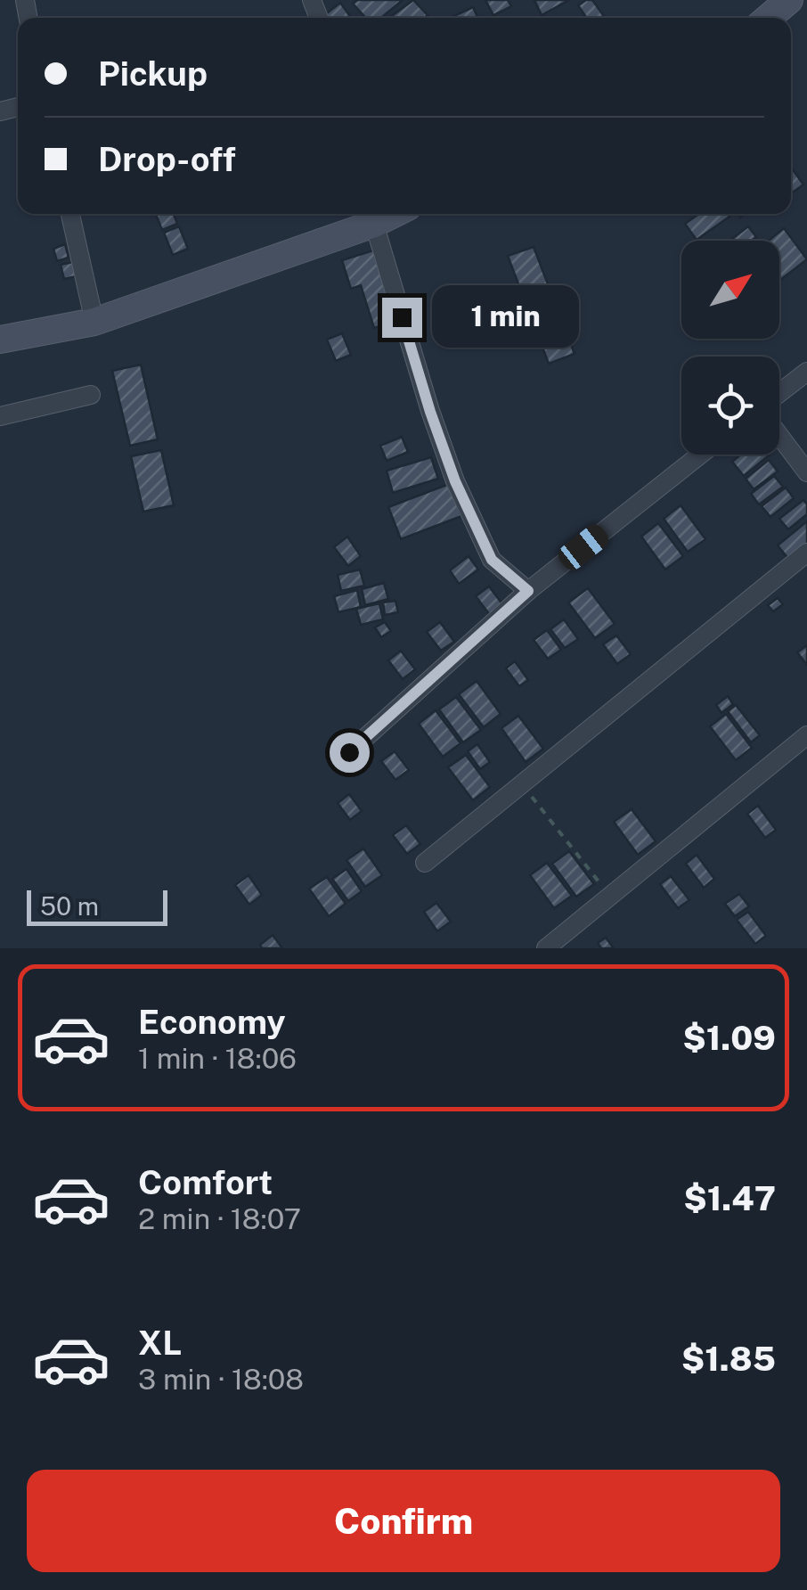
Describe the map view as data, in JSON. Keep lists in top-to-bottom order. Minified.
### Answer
{"scale_bar":"50 m","north":"top right","page":{"banner":["Pickup","Drop-off"],"bubble":"1 min","scale":"50 m","list":[{"name":"Economy","note":"1 min · 18:06","value":"$1.09"},{"name":"Comfort","note":"2 min · 18:07","value":"$1.47"},{"name":"XL","note":"3 min · 18:08","value":"$1.85"}],"buttons":"Confirm"}}
